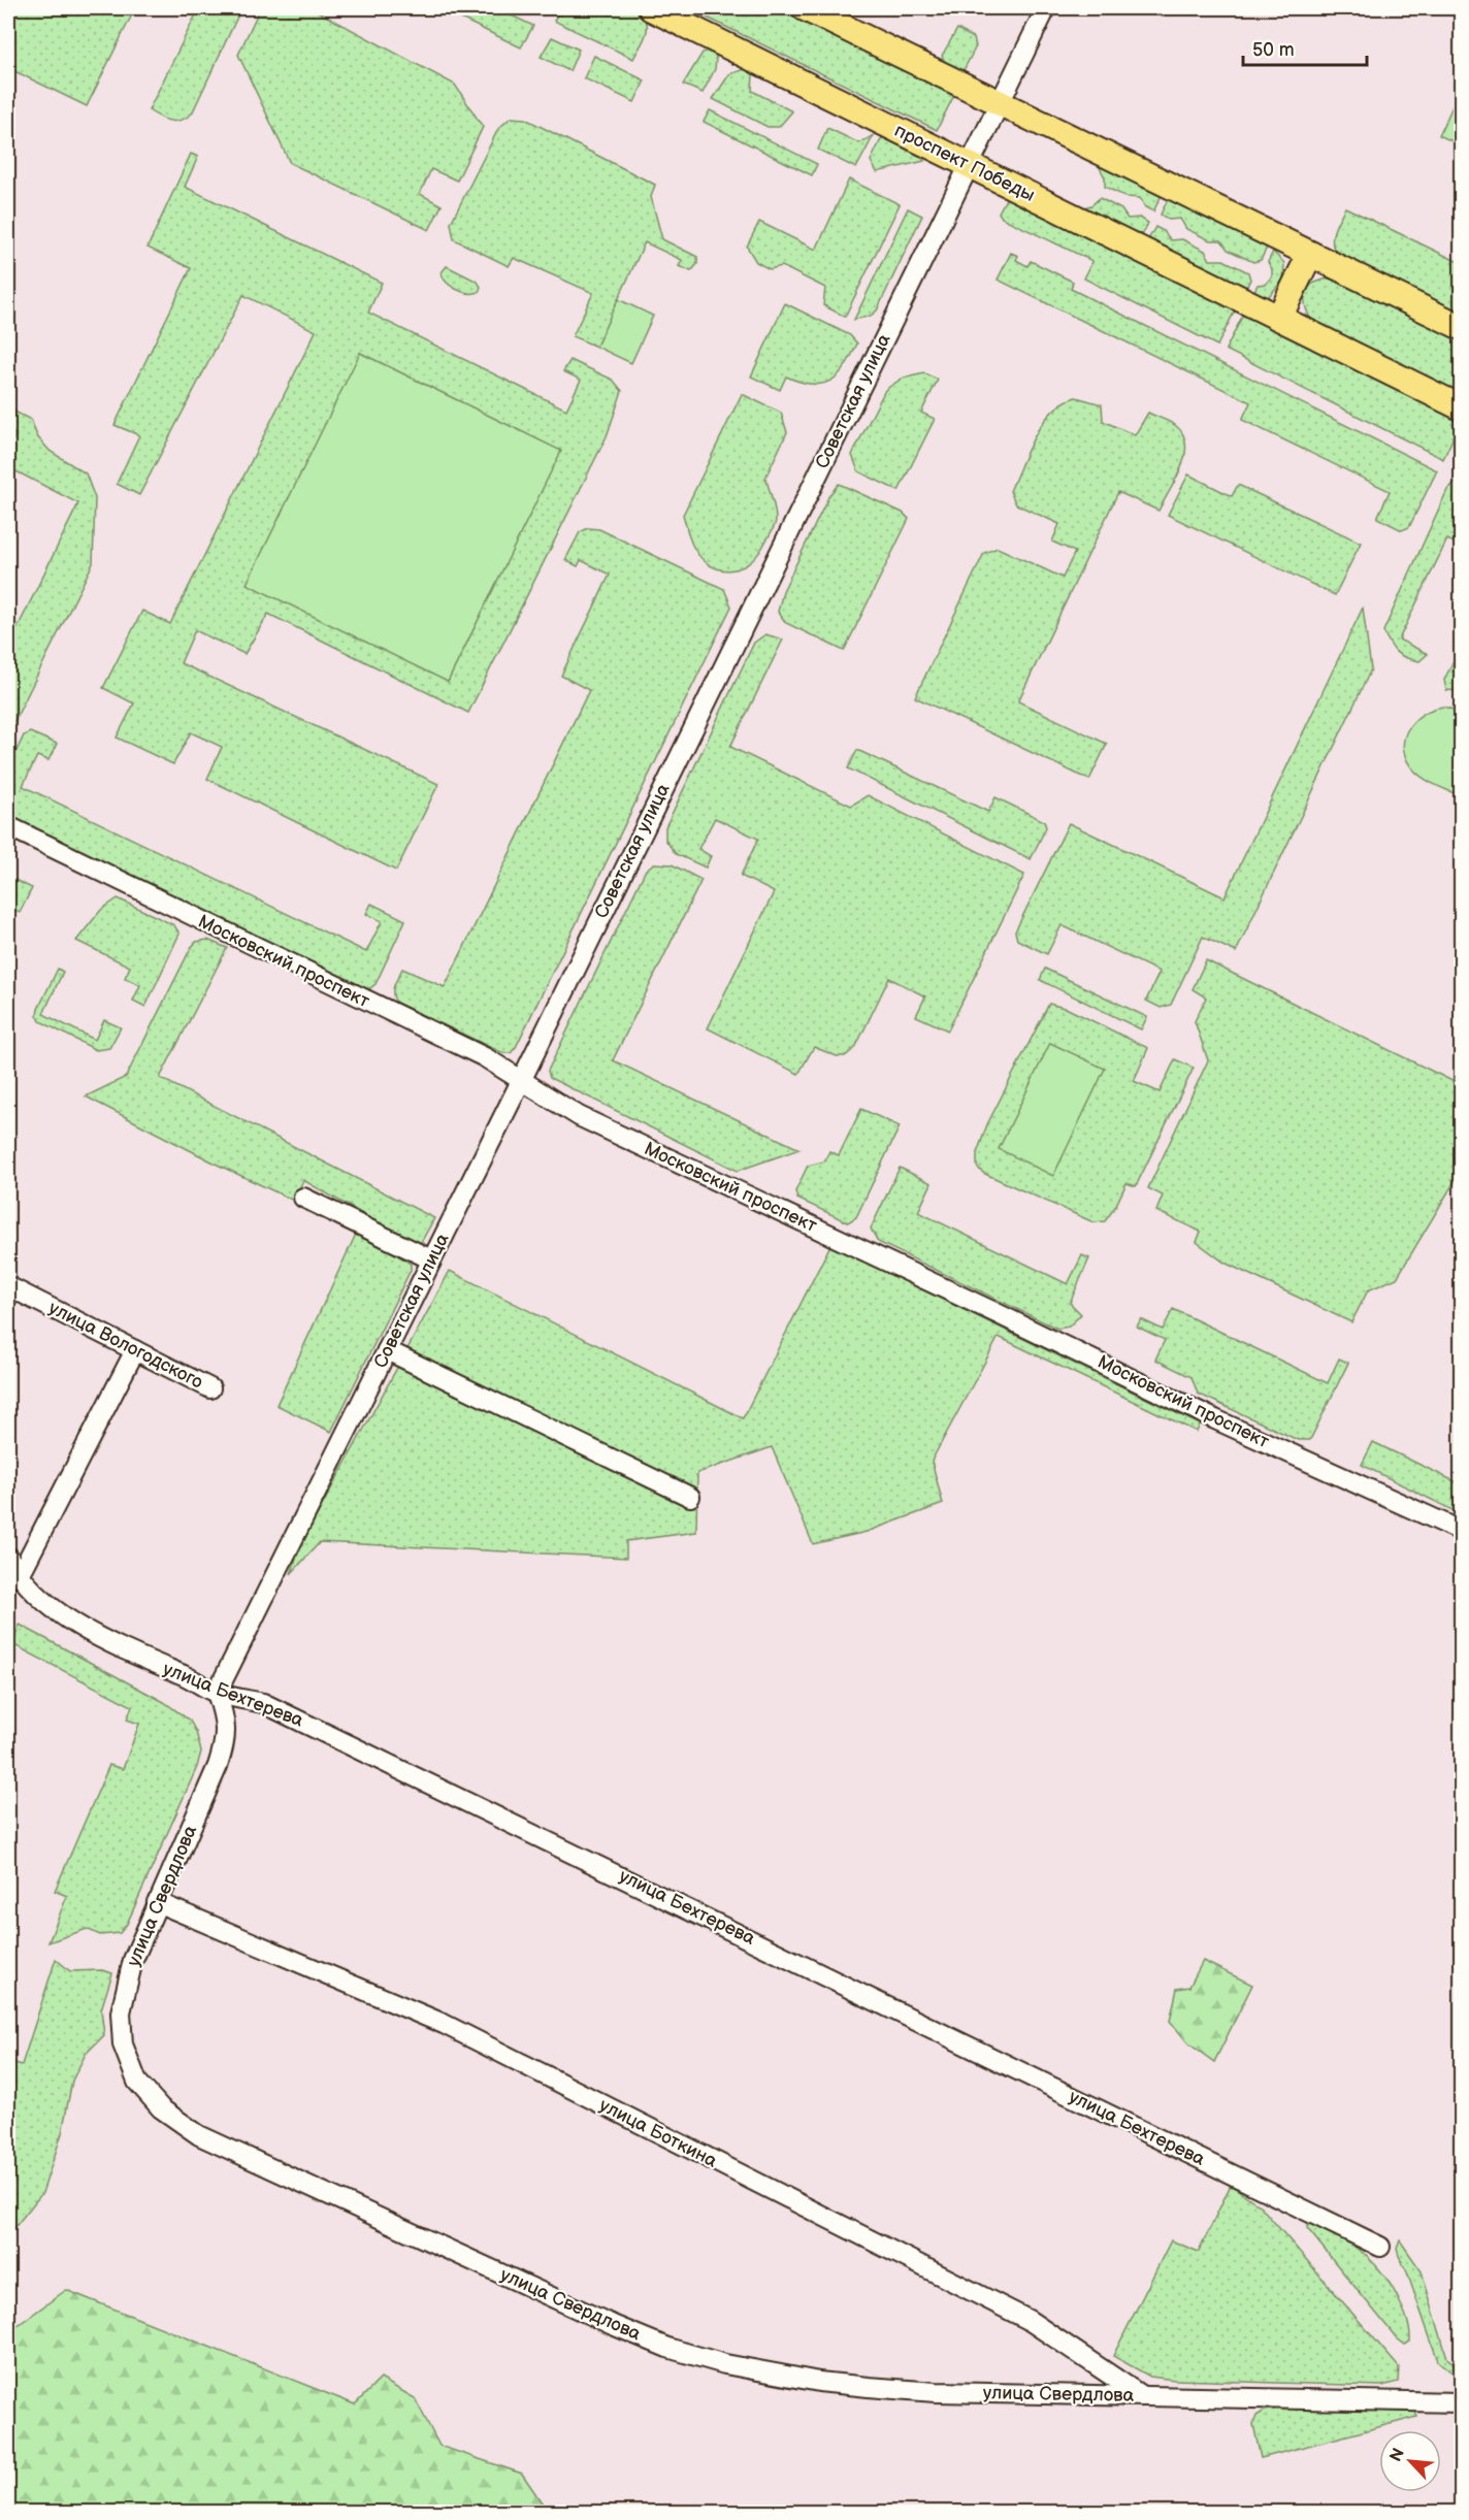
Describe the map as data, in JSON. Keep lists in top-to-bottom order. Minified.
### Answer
{"streets":{"main road":["проспект Победы"],"street":["Советская улица","Московский проспект","улица Вологодского","улица Бехтерева","улица Свердлова","улица Боткина"]},"crossings":[["проспект Победы","Советская улица"],["Советская улица","Московский проспект"],["Советская улица","улица Бехтерева"],["Советская улица","улица Свердлова"],["улица Бехтерева","улица Свердлова"],["улица Свердлова","улица Боткина"]],"scale_bar":"50 m","north":"top left"}
